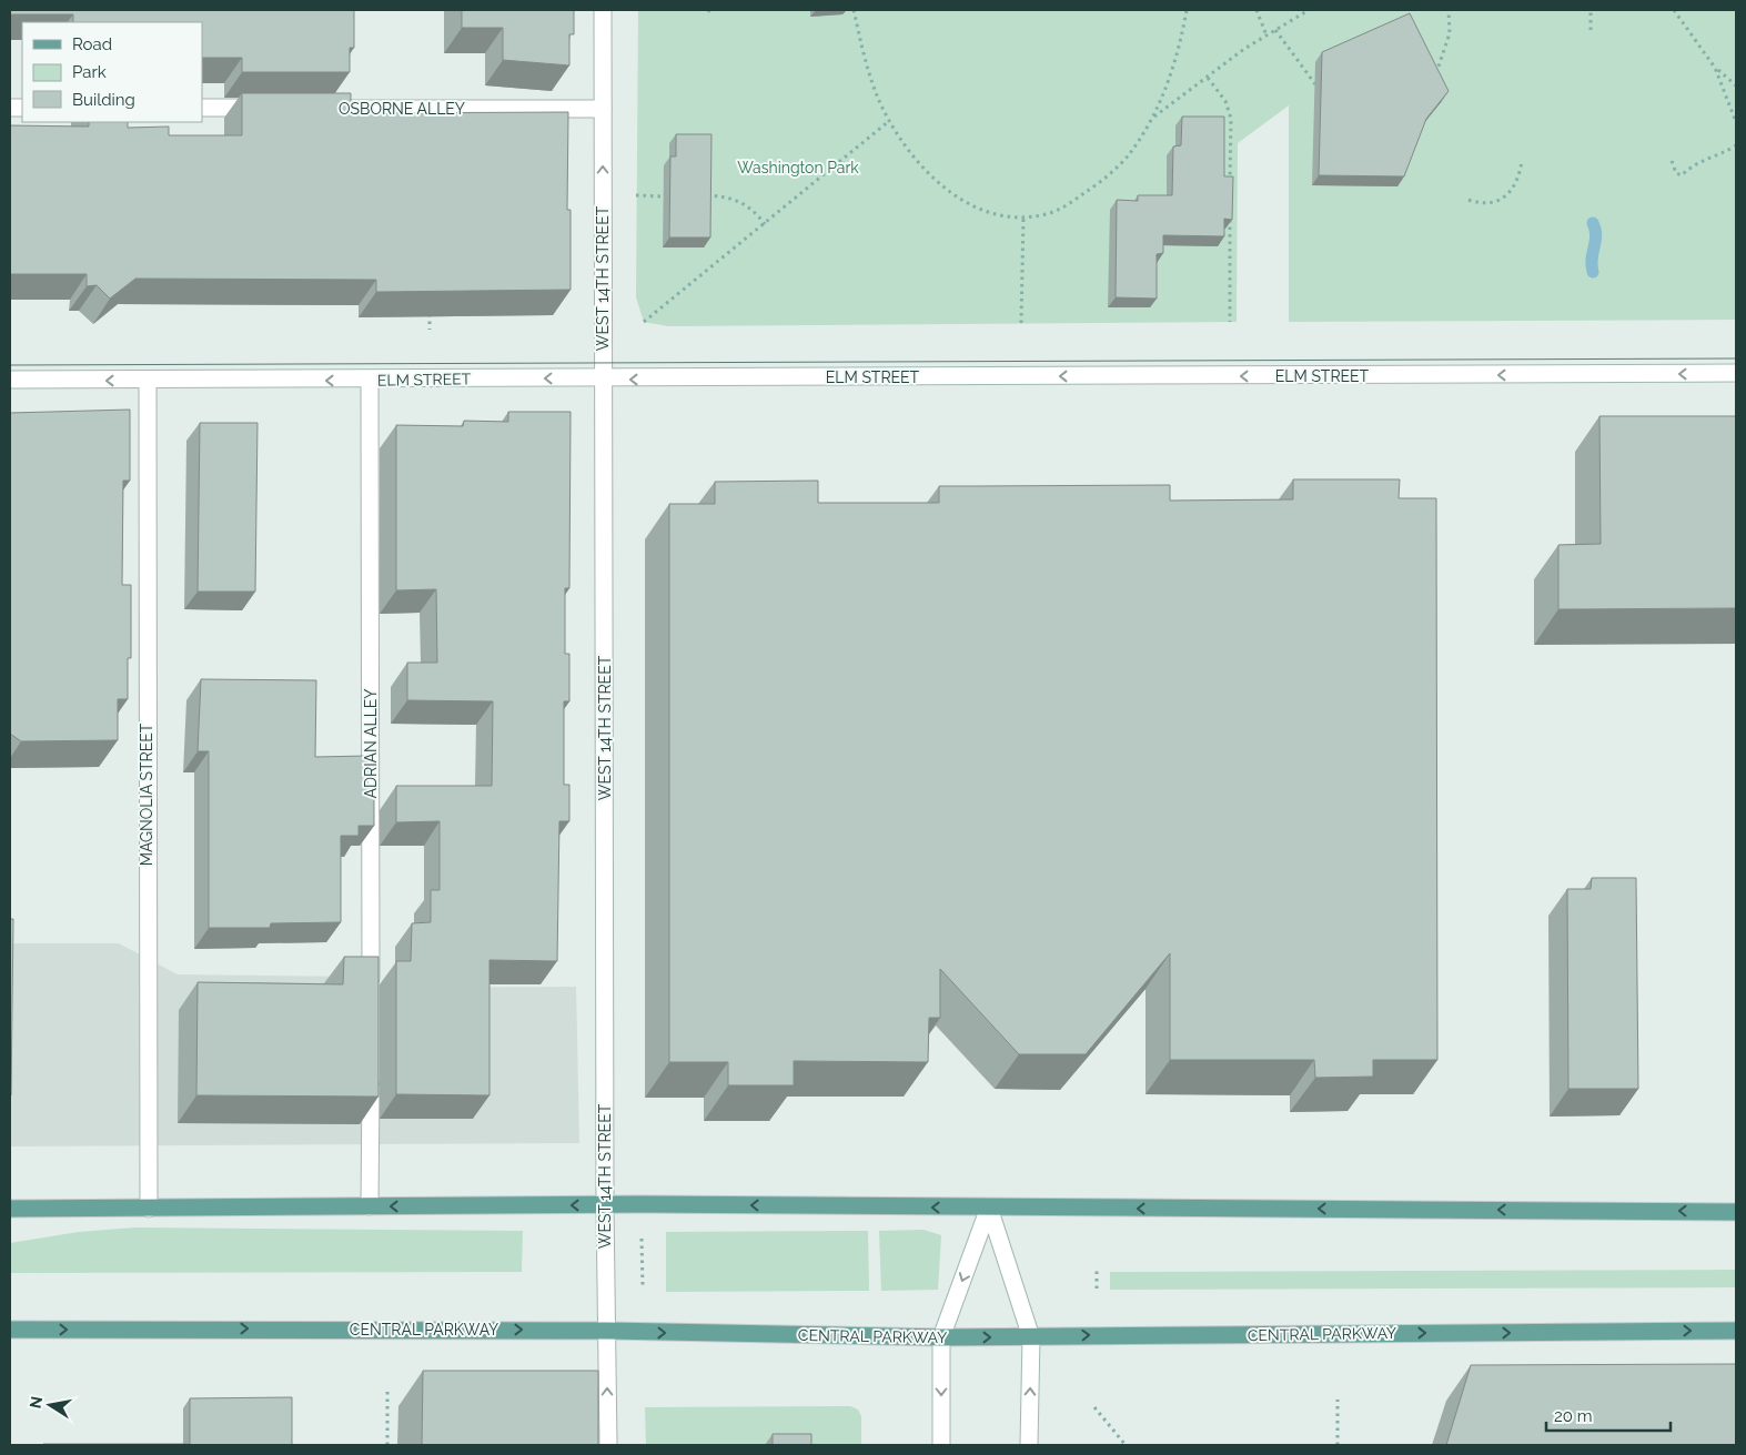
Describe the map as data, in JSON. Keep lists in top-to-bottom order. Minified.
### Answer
{"streets":{"main road":["CENTRAL PARKWAY"],"street":["OSBORNE ALLEY","WEST 14TH STREET","ELM STREET","ADRIAN ALLEY","MAGNOLIA STREET"]},"crossings":[["OSBORNE ALLEY","WEST 14TH STREET"],["WEST 14TH STREET","ELM STREET"],["WEST 14TH STREET","CENTRAL PARKWAY"],["ELM STREET","ADRIAN ALLEY"],["ELM STREET","MAGNOLIA STREET"]],"one_way":["ELM STREET"],"parks":["Washington Park"],"legend":["Road","Park","Building"],"scale_bar":"20 m","north":"left"}
